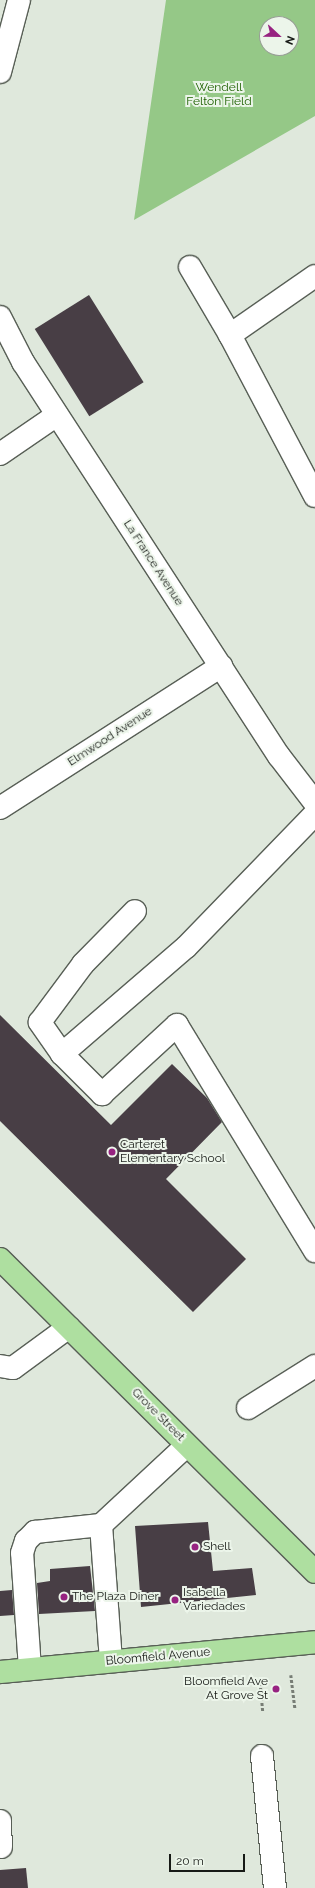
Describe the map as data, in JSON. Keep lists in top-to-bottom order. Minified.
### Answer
{"streets":{"main road":["Grove Street","Bloomfield Avenue"],"street":["La France Avenue","Elmwood Avenue"]},"crossings":[["La France Avenue","Elmwood Avenue"]],"parks":["Wendell Felton Field"],"places":["Carteret Elementary School","Shell","The Plaza Diner","Isabella Variedades","Bloomfield Ave At Grove St"],"scale_bar":"20 m","north":"right"}
